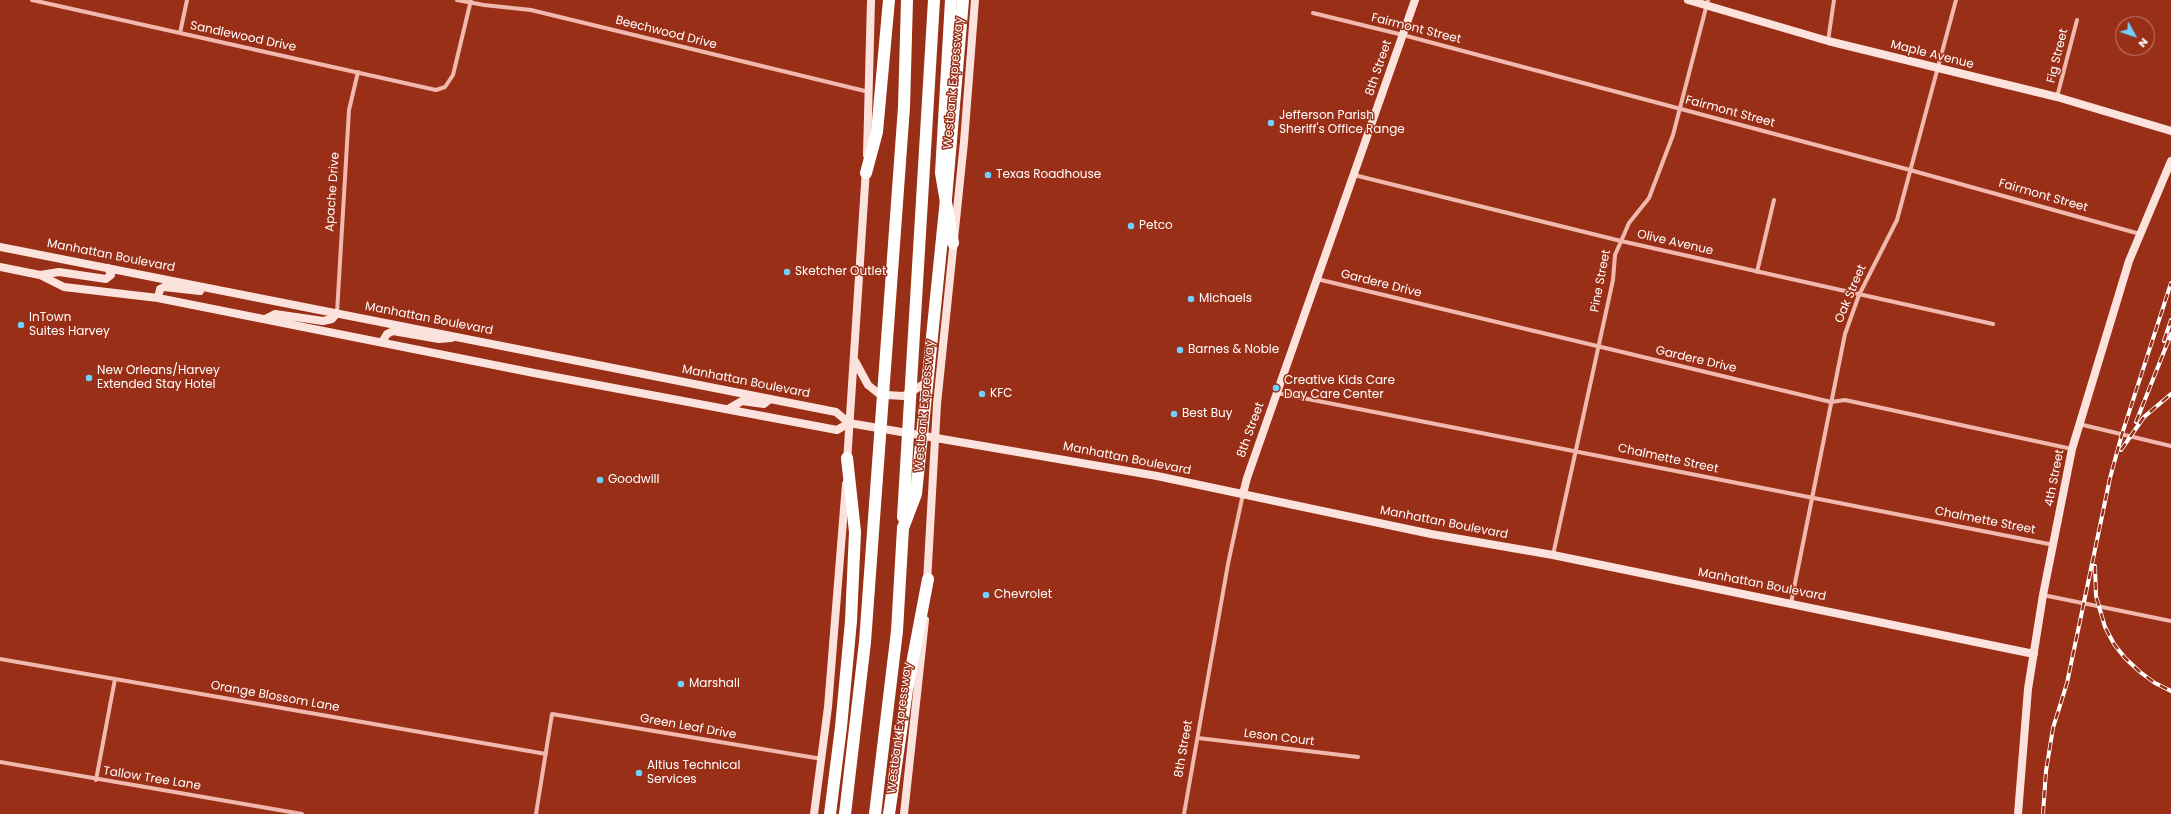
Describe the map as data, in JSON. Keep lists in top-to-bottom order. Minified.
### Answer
{"streets":{"highway":["Westbank Expressway"],"street":["Fairmont Street","Beechwood Drive","Sandlewood Drive","Maple Avenue","Fig Street","8th Street","Apache Drive","Olive Avenue","Manhattan Boulevard","Pine Street","Gardere Drive","Oak Street","Chalmette Street","4th Street","Orange Blossom Lane","Green Leaf Drive","Leson Court","Tallow Tree Lane"]},"crossings":[["Fairmont Street","8th Street"],["Fairmont Street","Pine Street"],["Fairmont Street","Oak Street"],["Fairmont Street","4th Street"],["Beechwood Drive","Sandlewood Drive"],["Sandlewood Drive","Apache Drive"],["Maple Avenue","Fig Street"],["Maple Avenue","Pine Street"],["Maple Avenue","Oak Street"],["8th Street","Olive Avenue"],["8th Street","Manhattan Boulevard"],["8th Street","Gardere Drive"],["8th Street","Chalmette Street"],["8th Street","Leson Court"],["Westbank Expressway","Manhattan Boulevard"],["Apache Drive","Manhattan Boulevard"],["Olive Avenue","Pine Street"],["Olive Avenue","Oak Street"],["Manhattan Boulevard","Pine Street"],["Manhattan Boulevard","Oak Street"],["Manhattan Boulevard","4th Street"],["Pine Street","Gardere Drive"],["Pine Street","Chalmette Street"],["Gardere Drive","Oak Street"],["Gardere Drive","4th Street"],["Oak Street","Chalmette Street"],["Chalmette Street","4th Street"],["Orange Blossom Lane","Green Leaf Drive"]],"places":["Jefferson Parish Sheriff's Office Range","Texas Roadhouse","Petco","Sketcher Outlet","Michaels","InTown Suites Harvey","Barnes & Noble","New Orleans/Harvey Extended Stay Hotel","Creative Kids Care Day Care Center","KFC","Best Buy","Goodwill","Chevrolet","Marshall","Altius Technical Services"],"north":"bottom right"}
